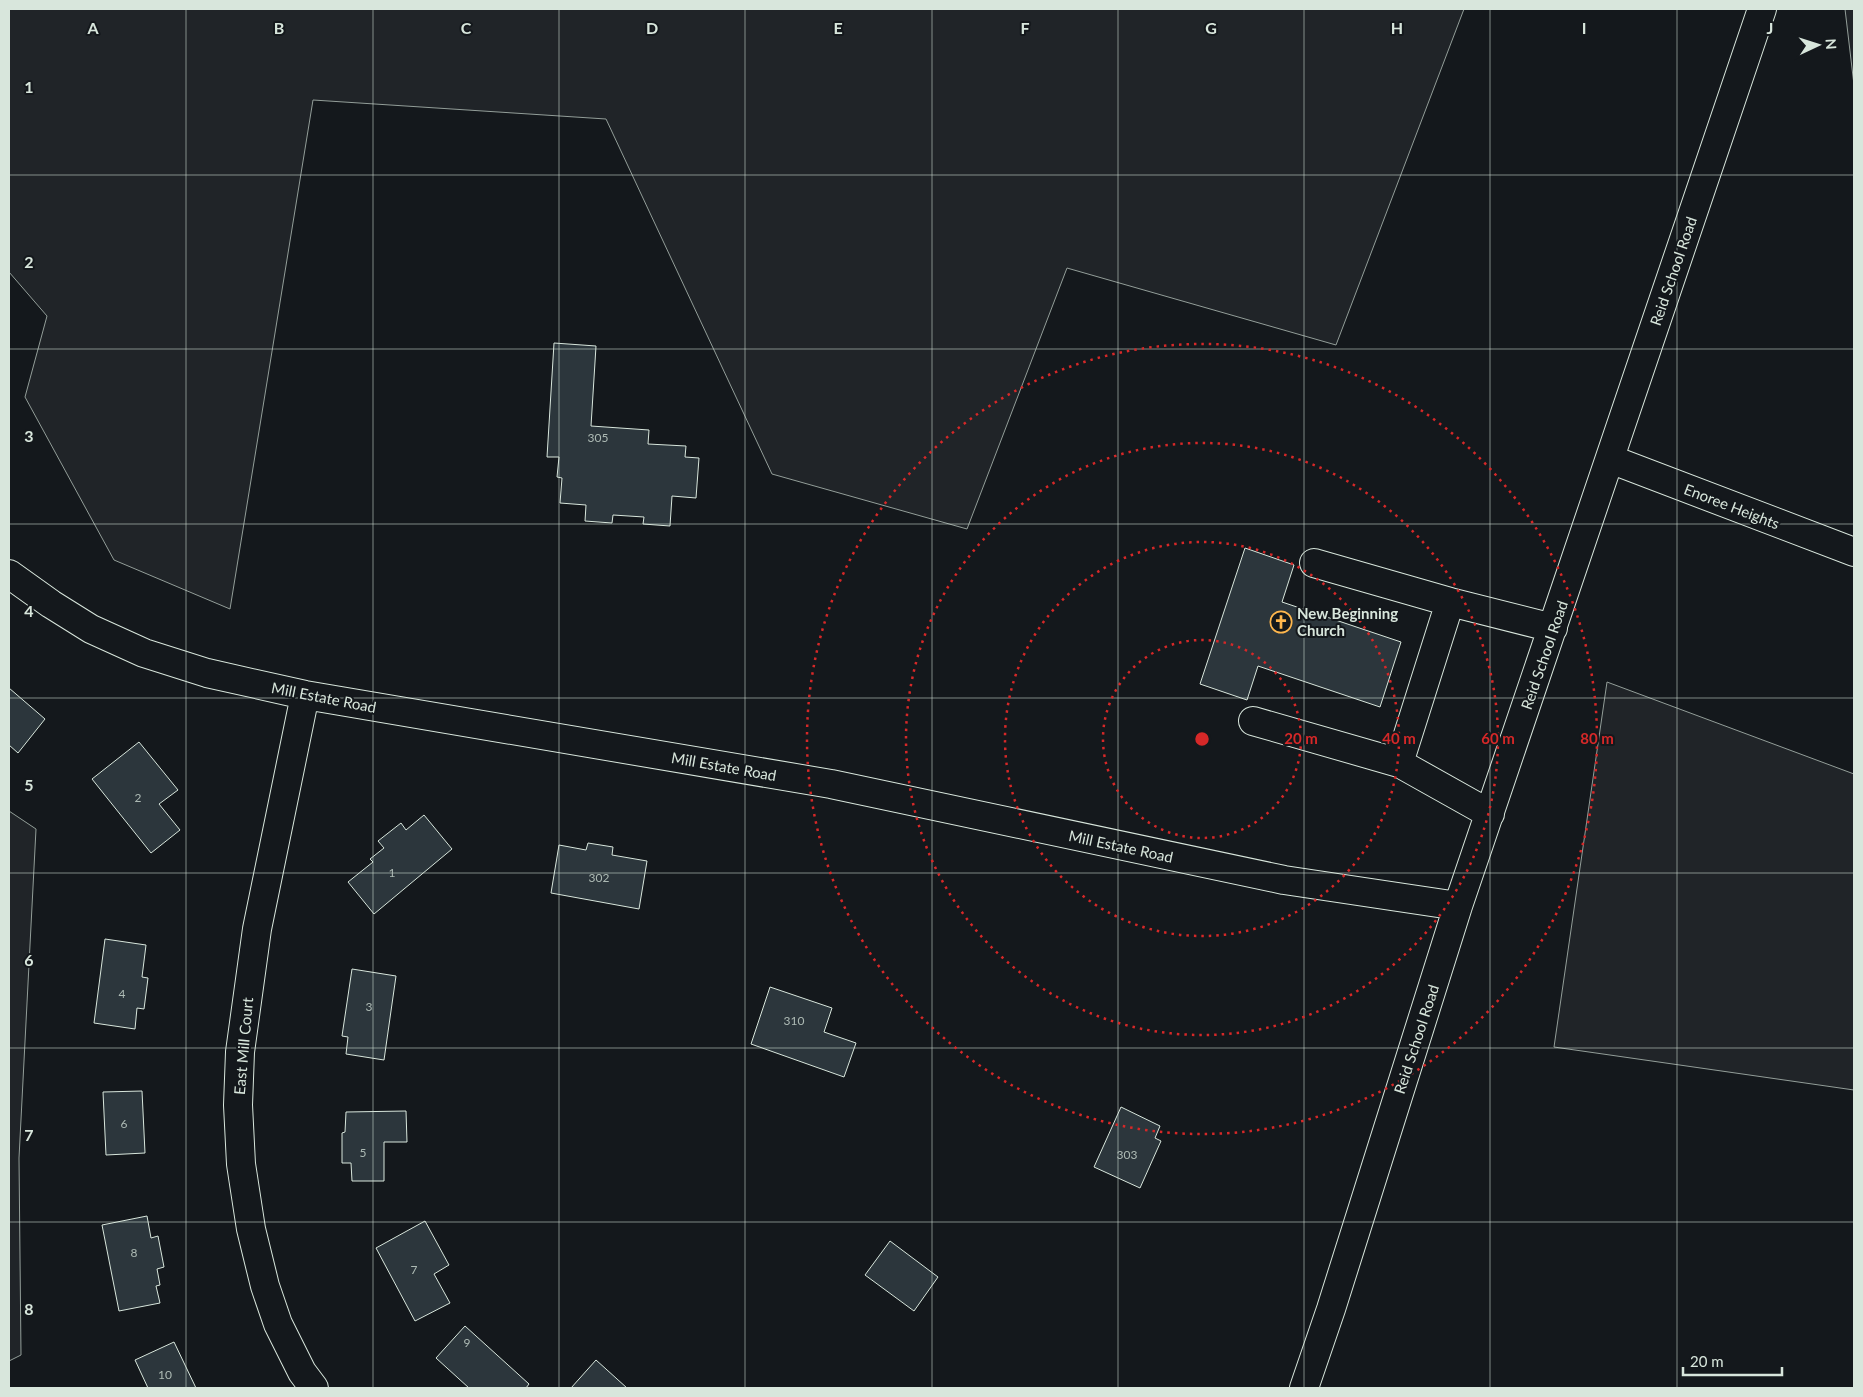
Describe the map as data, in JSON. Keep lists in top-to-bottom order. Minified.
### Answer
{"streets":{"street":["Reid School Road","Enoree Heights","Mill Estate Road","East Mill Court"]},"crossings":[["Reid School Road","Enoree Heights"],["Reid School Road","Mill Estate Road"],["Mill Estate Road","East Mill Court"]],"places":{"church":["New Beginning Church"]},"house_numbers":["305","2","1","302","4","3","310","6","5","303","8","7","9","10"],"scale_bar":"20 m","north":"right","grid":{"columns":["A","B","C","D","E","F","G","H","I","J"],"rows":["1","2","3","4","5","6","7","8"]},"rings":["20 m","40 m","60 m","80 m"]}
